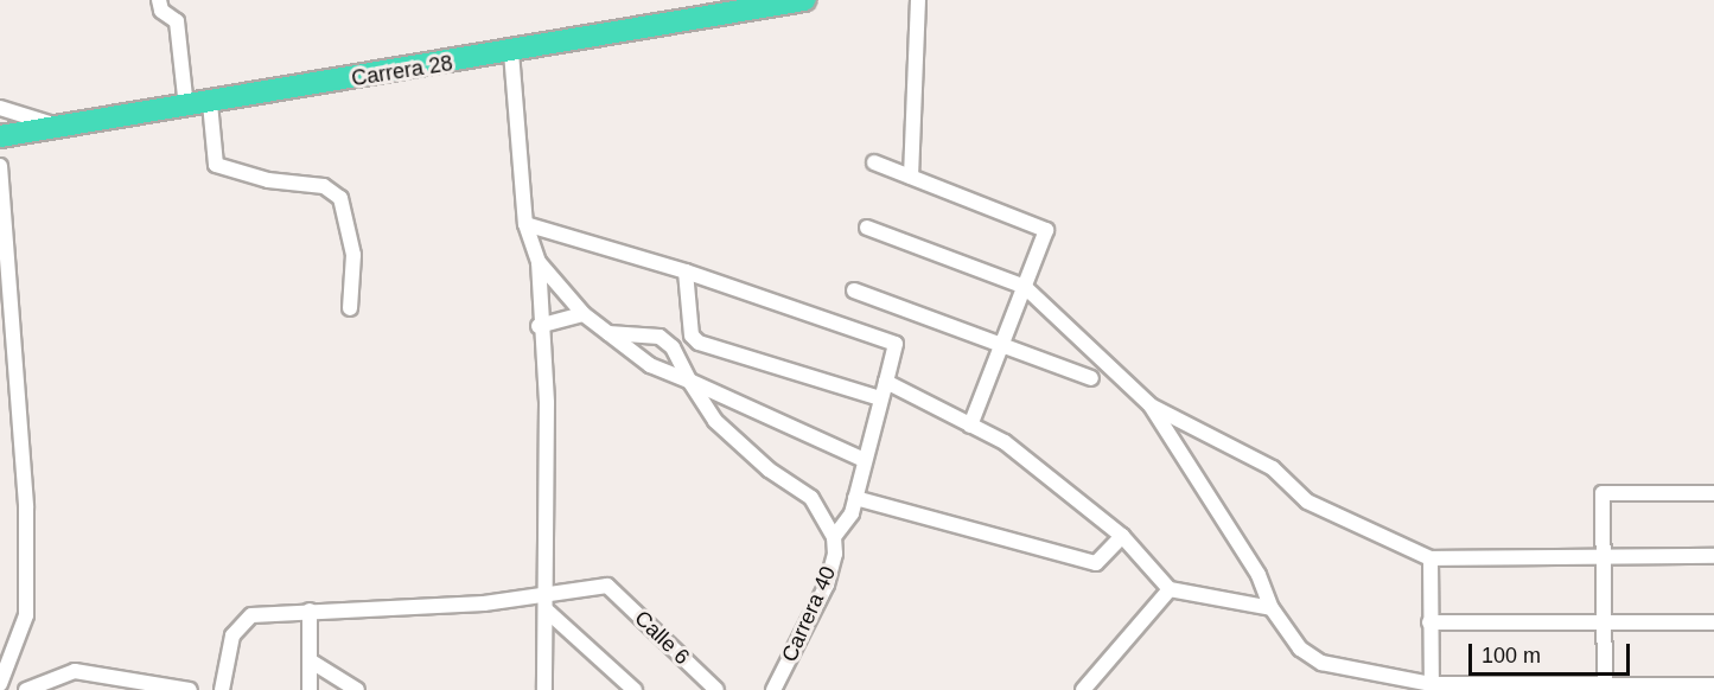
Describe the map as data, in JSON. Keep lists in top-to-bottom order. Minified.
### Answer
{"streets":{"highway":["Carrera 28"],"street":["Carrera 40","Calle 6"]},"scale_bar":"100 m"}
